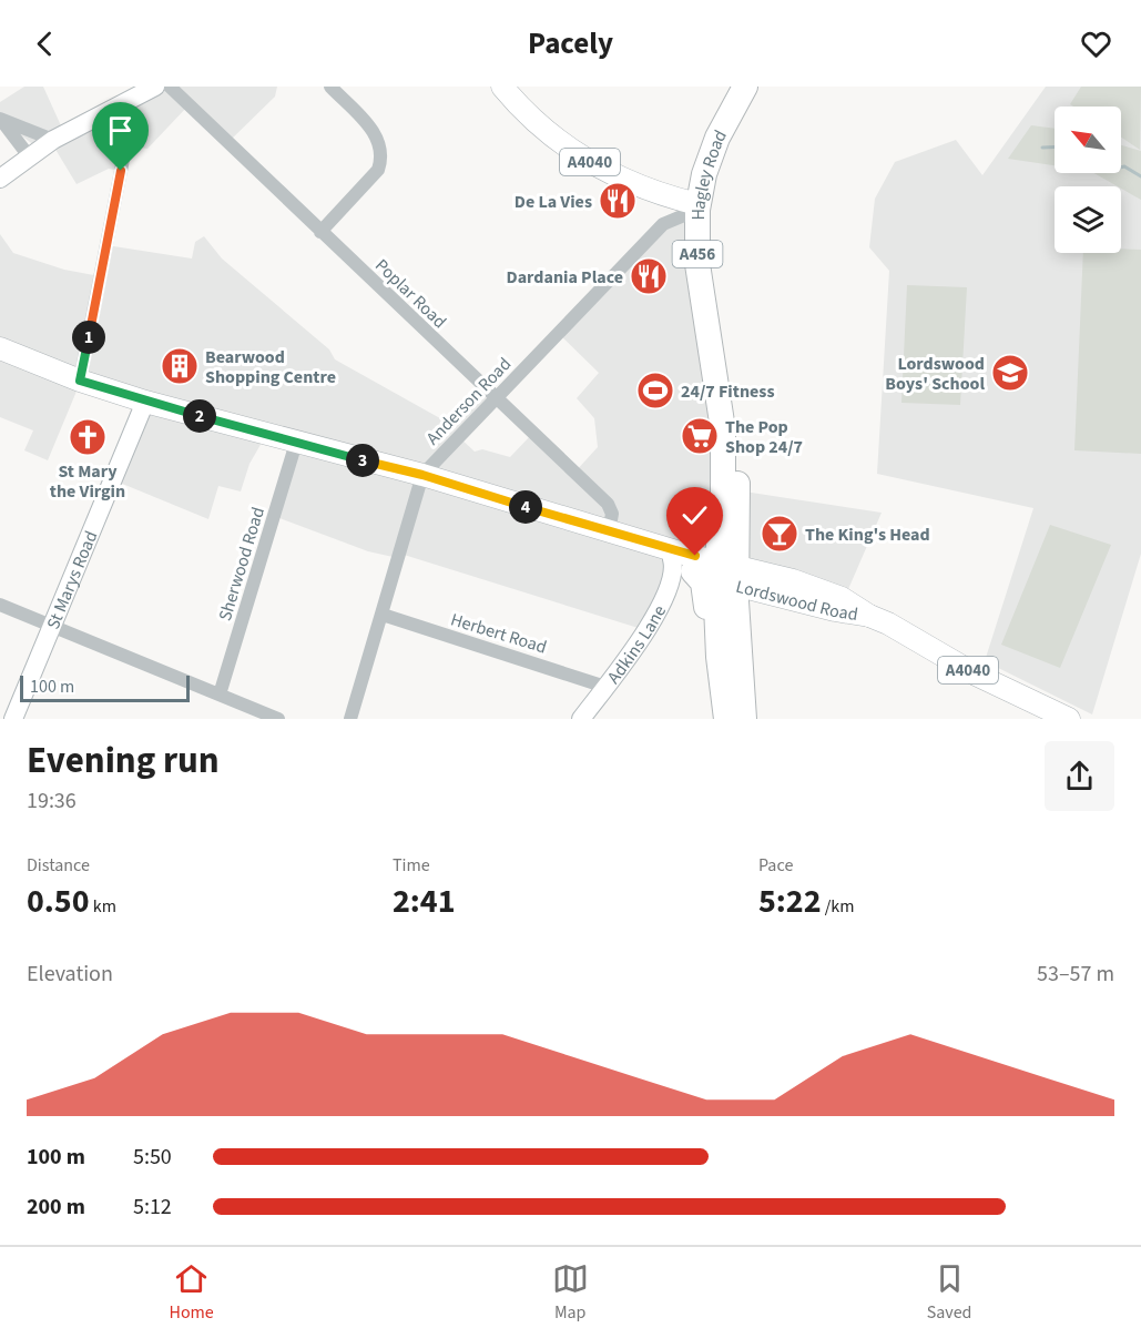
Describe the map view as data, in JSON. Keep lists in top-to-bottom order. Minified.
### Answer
{"streets":{"highway":["Hagley Road","A456"],"main road":["A4040","Lordswood Road"],"street":["Poplar Road","Anderson Road","Sherwood Road","St Marys Road","Herbert Road","Adkins Lane"]},"crossings":[["A4040","Hagley Road"],["A4040","Anderson Road"],["Hagley Road","A456"],["Hagley Road","Anderson Road"],["Hagley Road","Lordswood Road"],["A456","Lordswood Road"],["Poplar Road","Anderson Road"],["Poplar Road","Lordswood Road"],["Anderson Road","Herbert Road"],["Herbert Road","Adkins Lane"]],"places":{"restaurant":["De La Vies","Dardania Place"],"building":["Bearwood Shopping Centre"],"school or university":["Lordswood Boys' School"],"sports":["24/7 Fitness"],"supermarket":["The Pop Shop 24/7"],"church":["St Mary the Virgin"],"bar":["The King's Head"]},"scale_bar":"100 m","north":"top left","page":{"header":"Pacely","pins":["1","2","3","4"],"scale":"100 m","heading":["Evening run","19:36"],"stats":[["Distance","0.50 km"],["Time","2:41"],["Pace","5:22 /km"]],"chart":["Elevation","53–57 m"],"list":[{"name":"100 m","note":"5:50"},{"name":"200 m","note":"5:12"}],"tabs":["Home","Map","Saved"]}}
